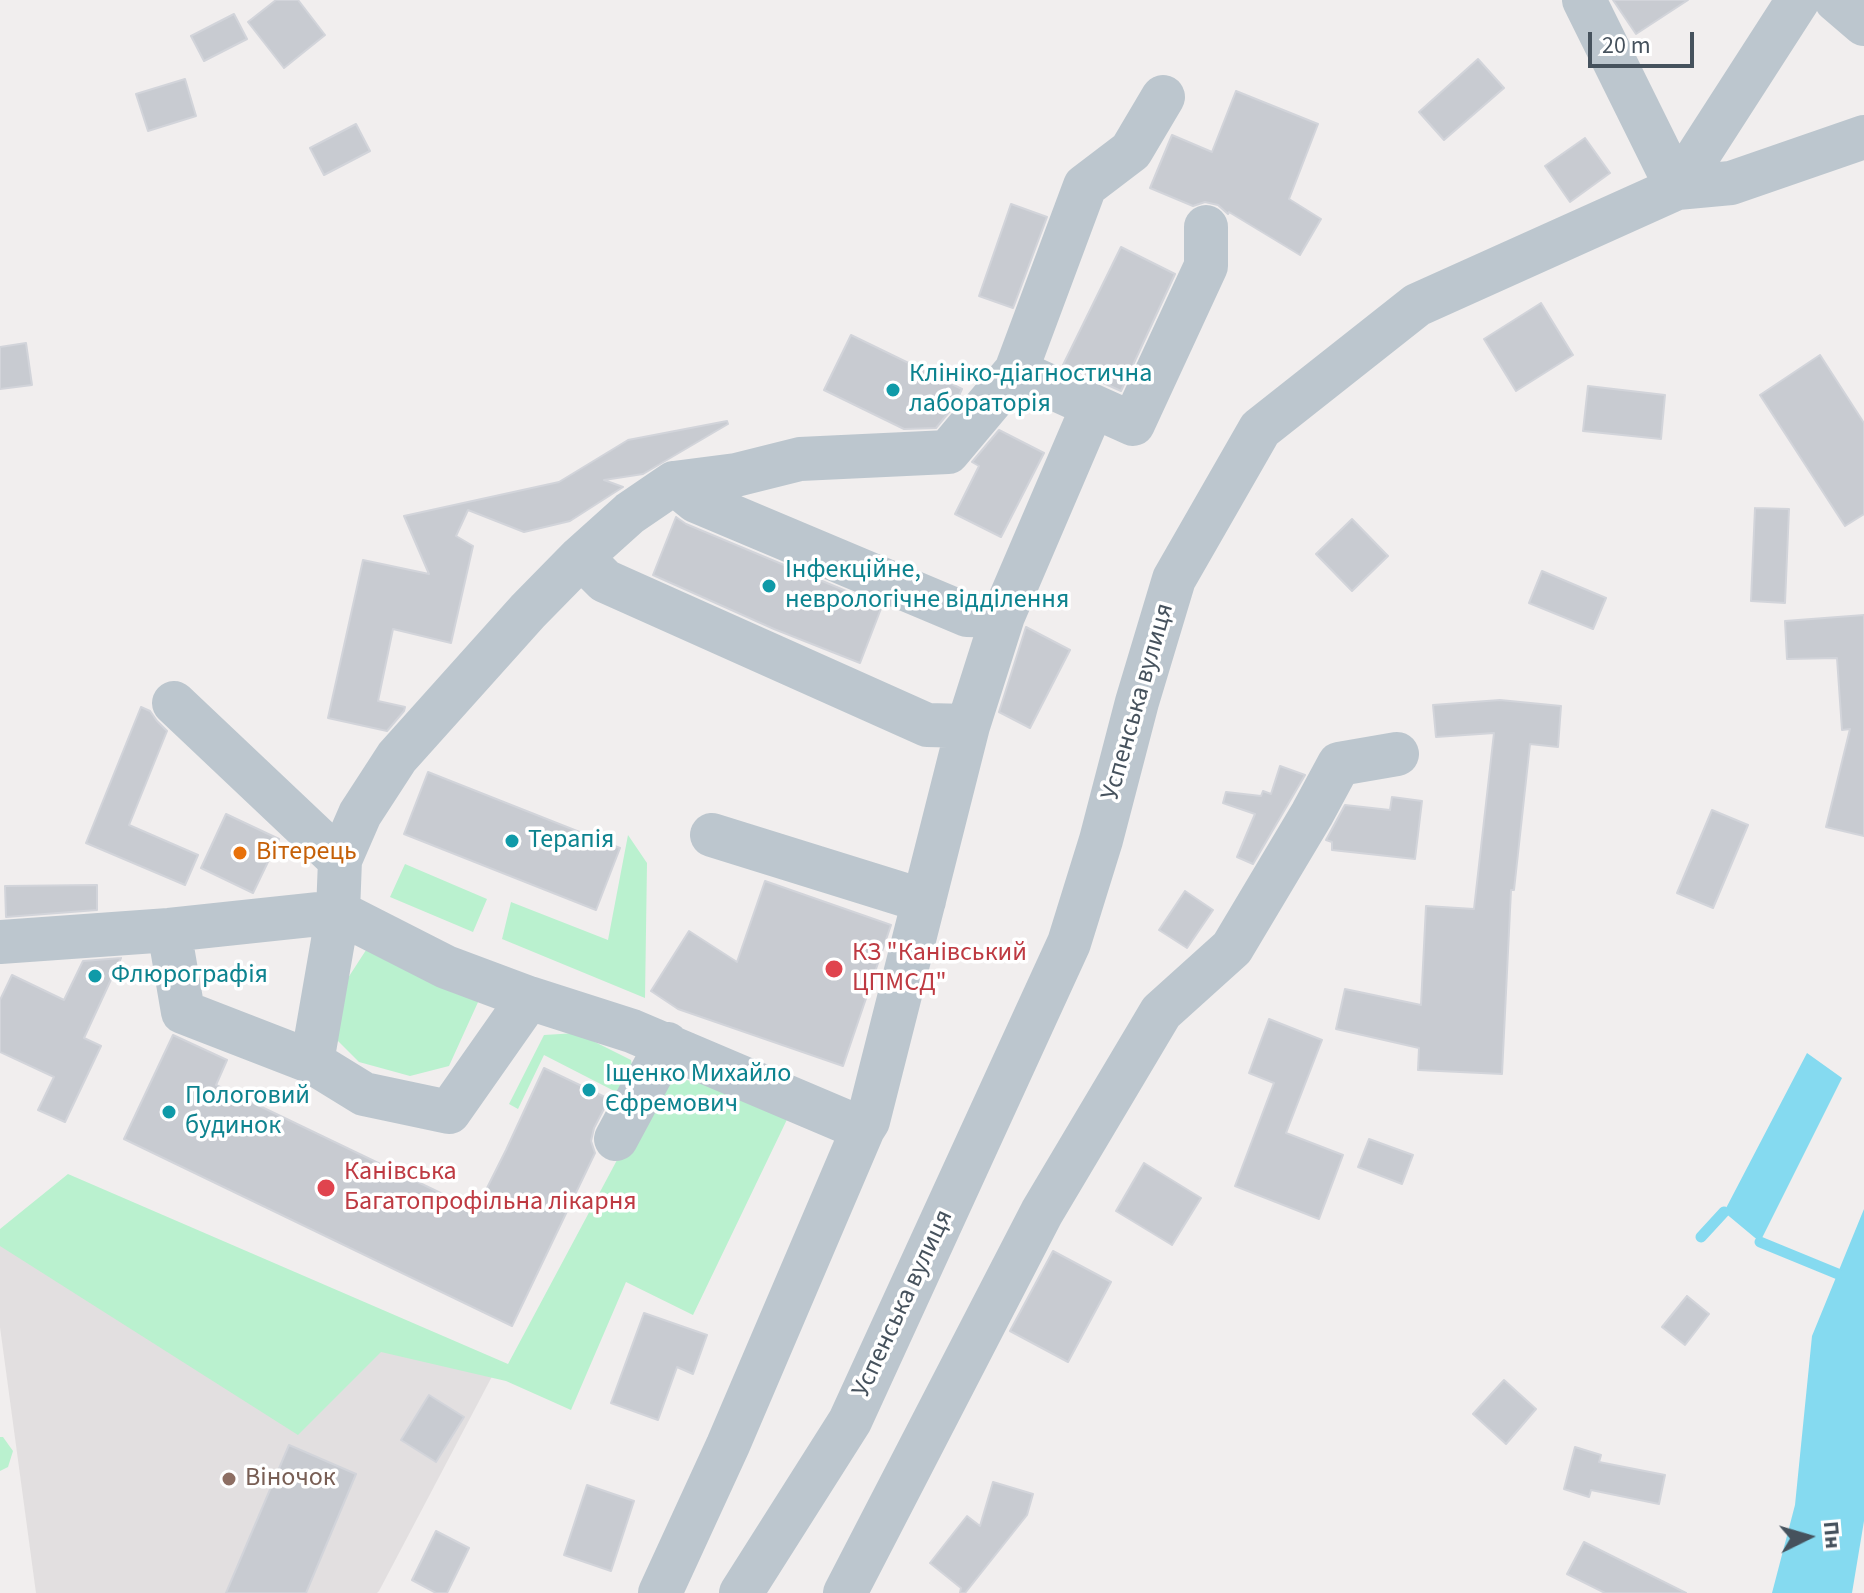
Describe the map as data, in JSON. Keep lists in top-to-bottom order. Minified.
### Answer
{"streets":{"street":["Успенська вулиця"]},"places":["Клініко-діагностична лабораторія","Інфекційне, неврологічне відділення","Терапія","Вітерець","КЗ \"Канівський ЦПМСД\"","Флюрографія","Іщенко Михайло Єфремович","Пологовий будинок","Канівська Багатопрофільна лікарня","Віночок"],"scale_bar":"20 m","north":"right"}
